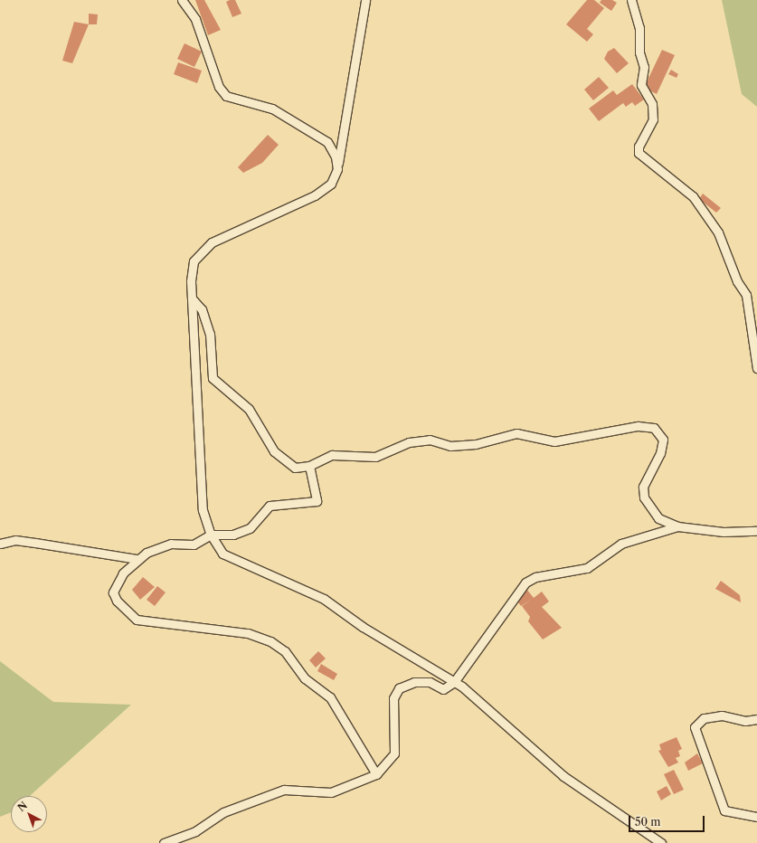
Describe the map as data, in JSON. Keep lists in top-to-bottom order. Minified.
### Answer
{"scale_bar":"50 m","north":"top left"}
